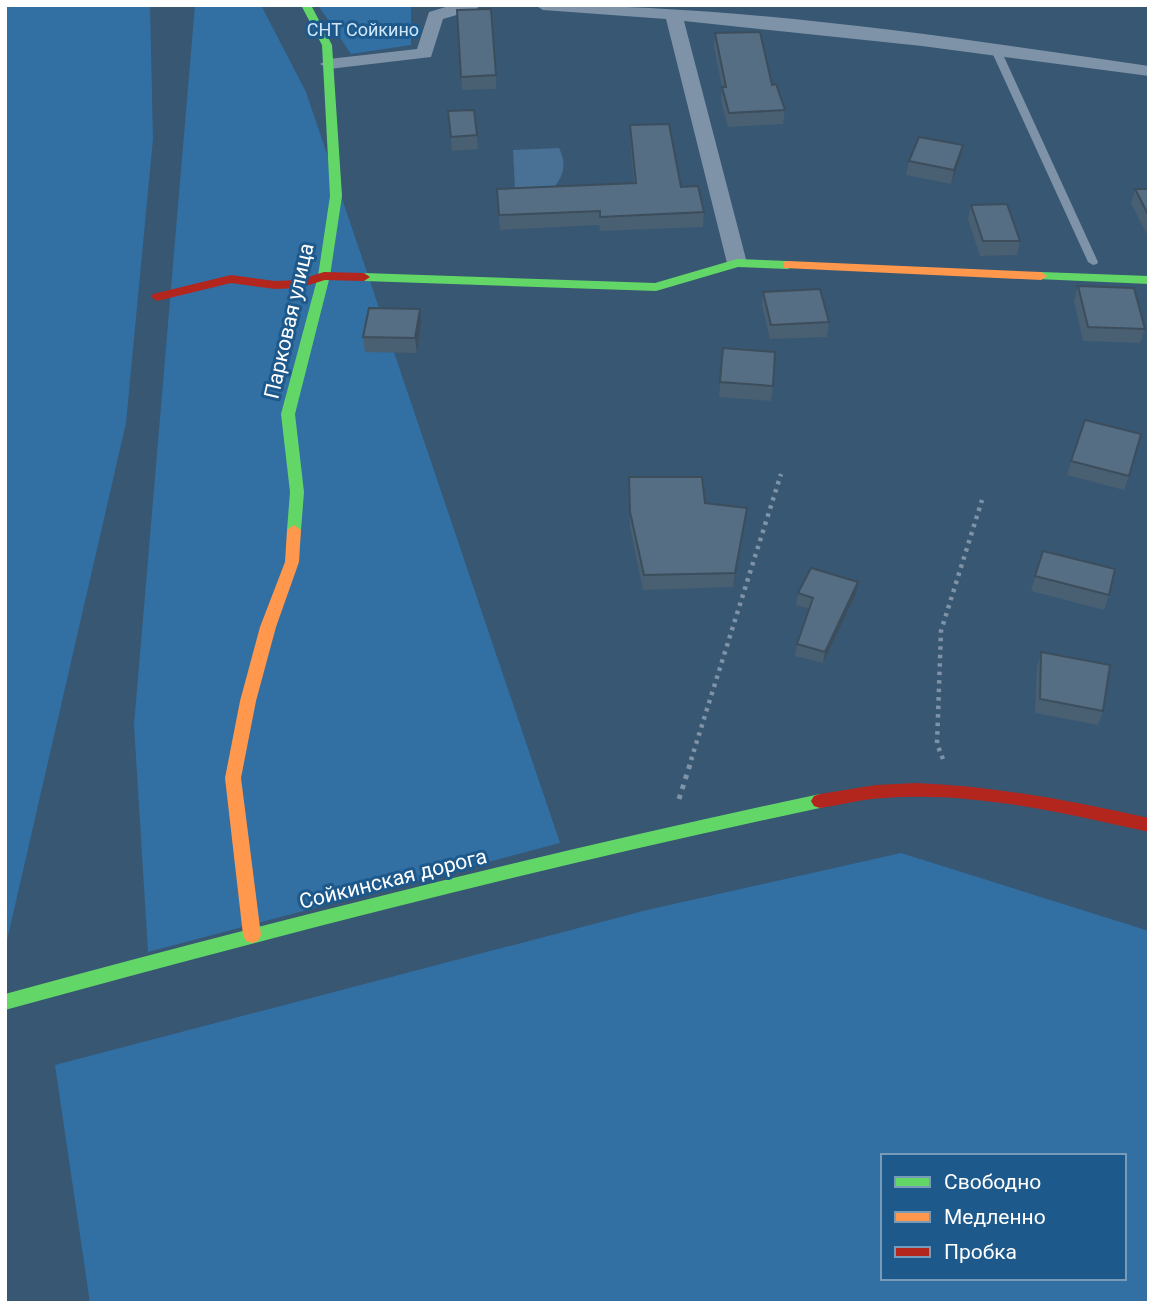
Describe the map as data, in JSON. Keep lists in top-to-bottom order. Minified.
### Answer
{"streets":{"street":["Парковая улица","Сойкинская дорога"]},"crossings":[["Парковая улица","Сойкинская дорога"]],"parks":["СНТ Сойкино"],"legend":["Свободно","Медленно","Пробка"]}
